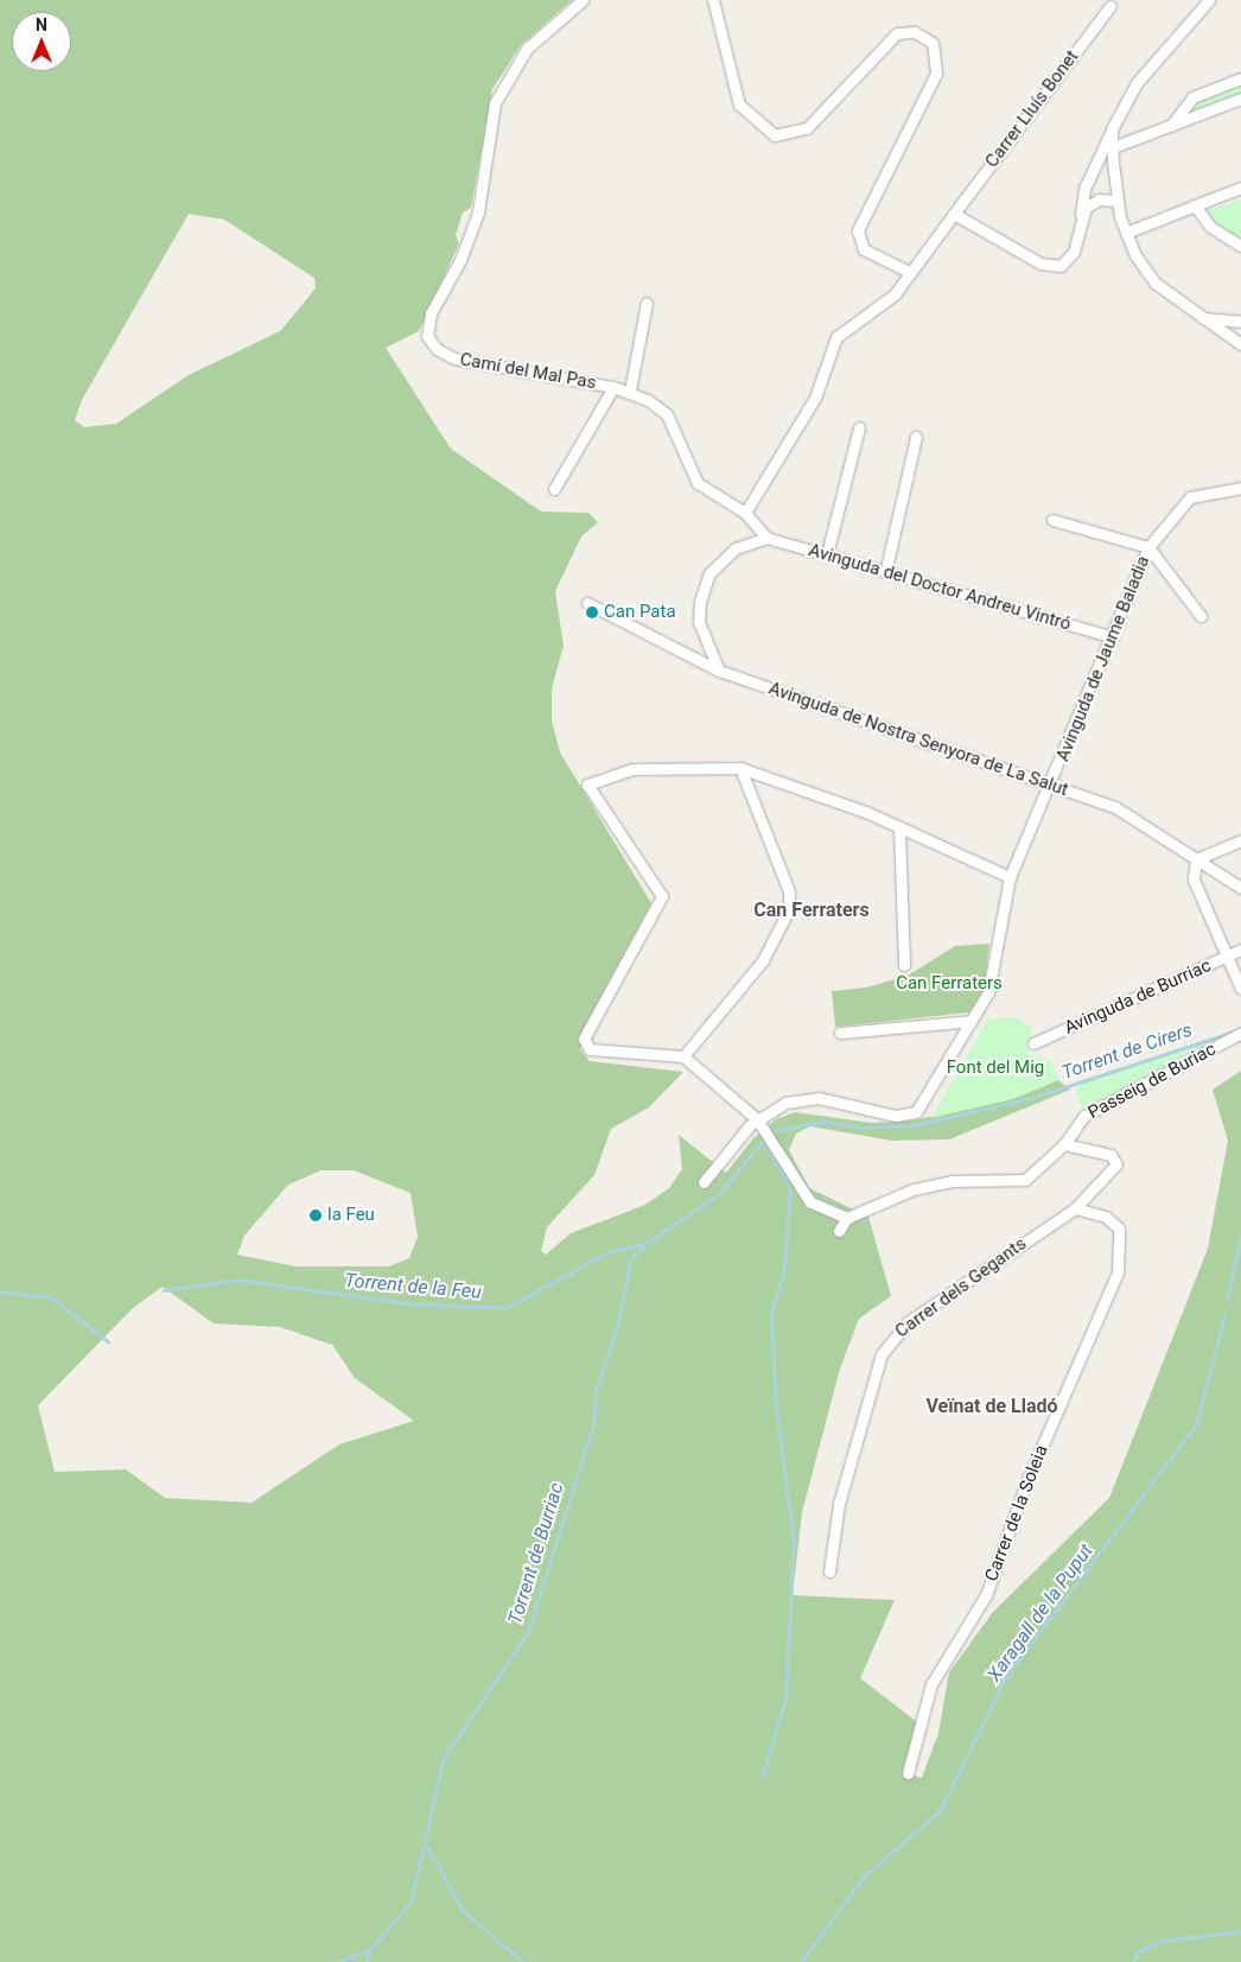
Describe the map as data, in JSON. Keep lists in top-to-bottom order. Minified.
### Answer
{"streets":{"street":["Carrer Lluís Bonet","Camí del Mal Pas","Avinguda del Doctor Andreu Vintró","Avinguda de Jaume Baladia","Avinguda de Nostra Senyora de La Salut","Avinguda de Burriac","Passeig de Buriac","Carrer dels Gegants","Carrer de la Soleia"]},"crossings":[["Carrer Lluís Bonet","Camí del Mal Pas"],["Camí del Mal Pas","Avinguda del Doctor Andreu Vintró"],["Avinguda del Doctor Andreu Vintró","Avinguda de Jaume Baladia"],["Avinguda de Jaume Baladia","Avinguda de Nostra Senyora de La Salut"],["Passeig de Buriac","Carrer dels Gegants"],["Carrer dels Gegants","Carrer de la Soleia"]],"districts":["Can Ferraters","Veïnat de Lladó"],"water":["Torrent de Cirers","Torrent de la Feu","Torrent de Burriac","Xaragall de la Puput"],"parks":["Can Ferraters","Font del Mig"],"places":["Can Pata","la Feu"],"north":"top"}
